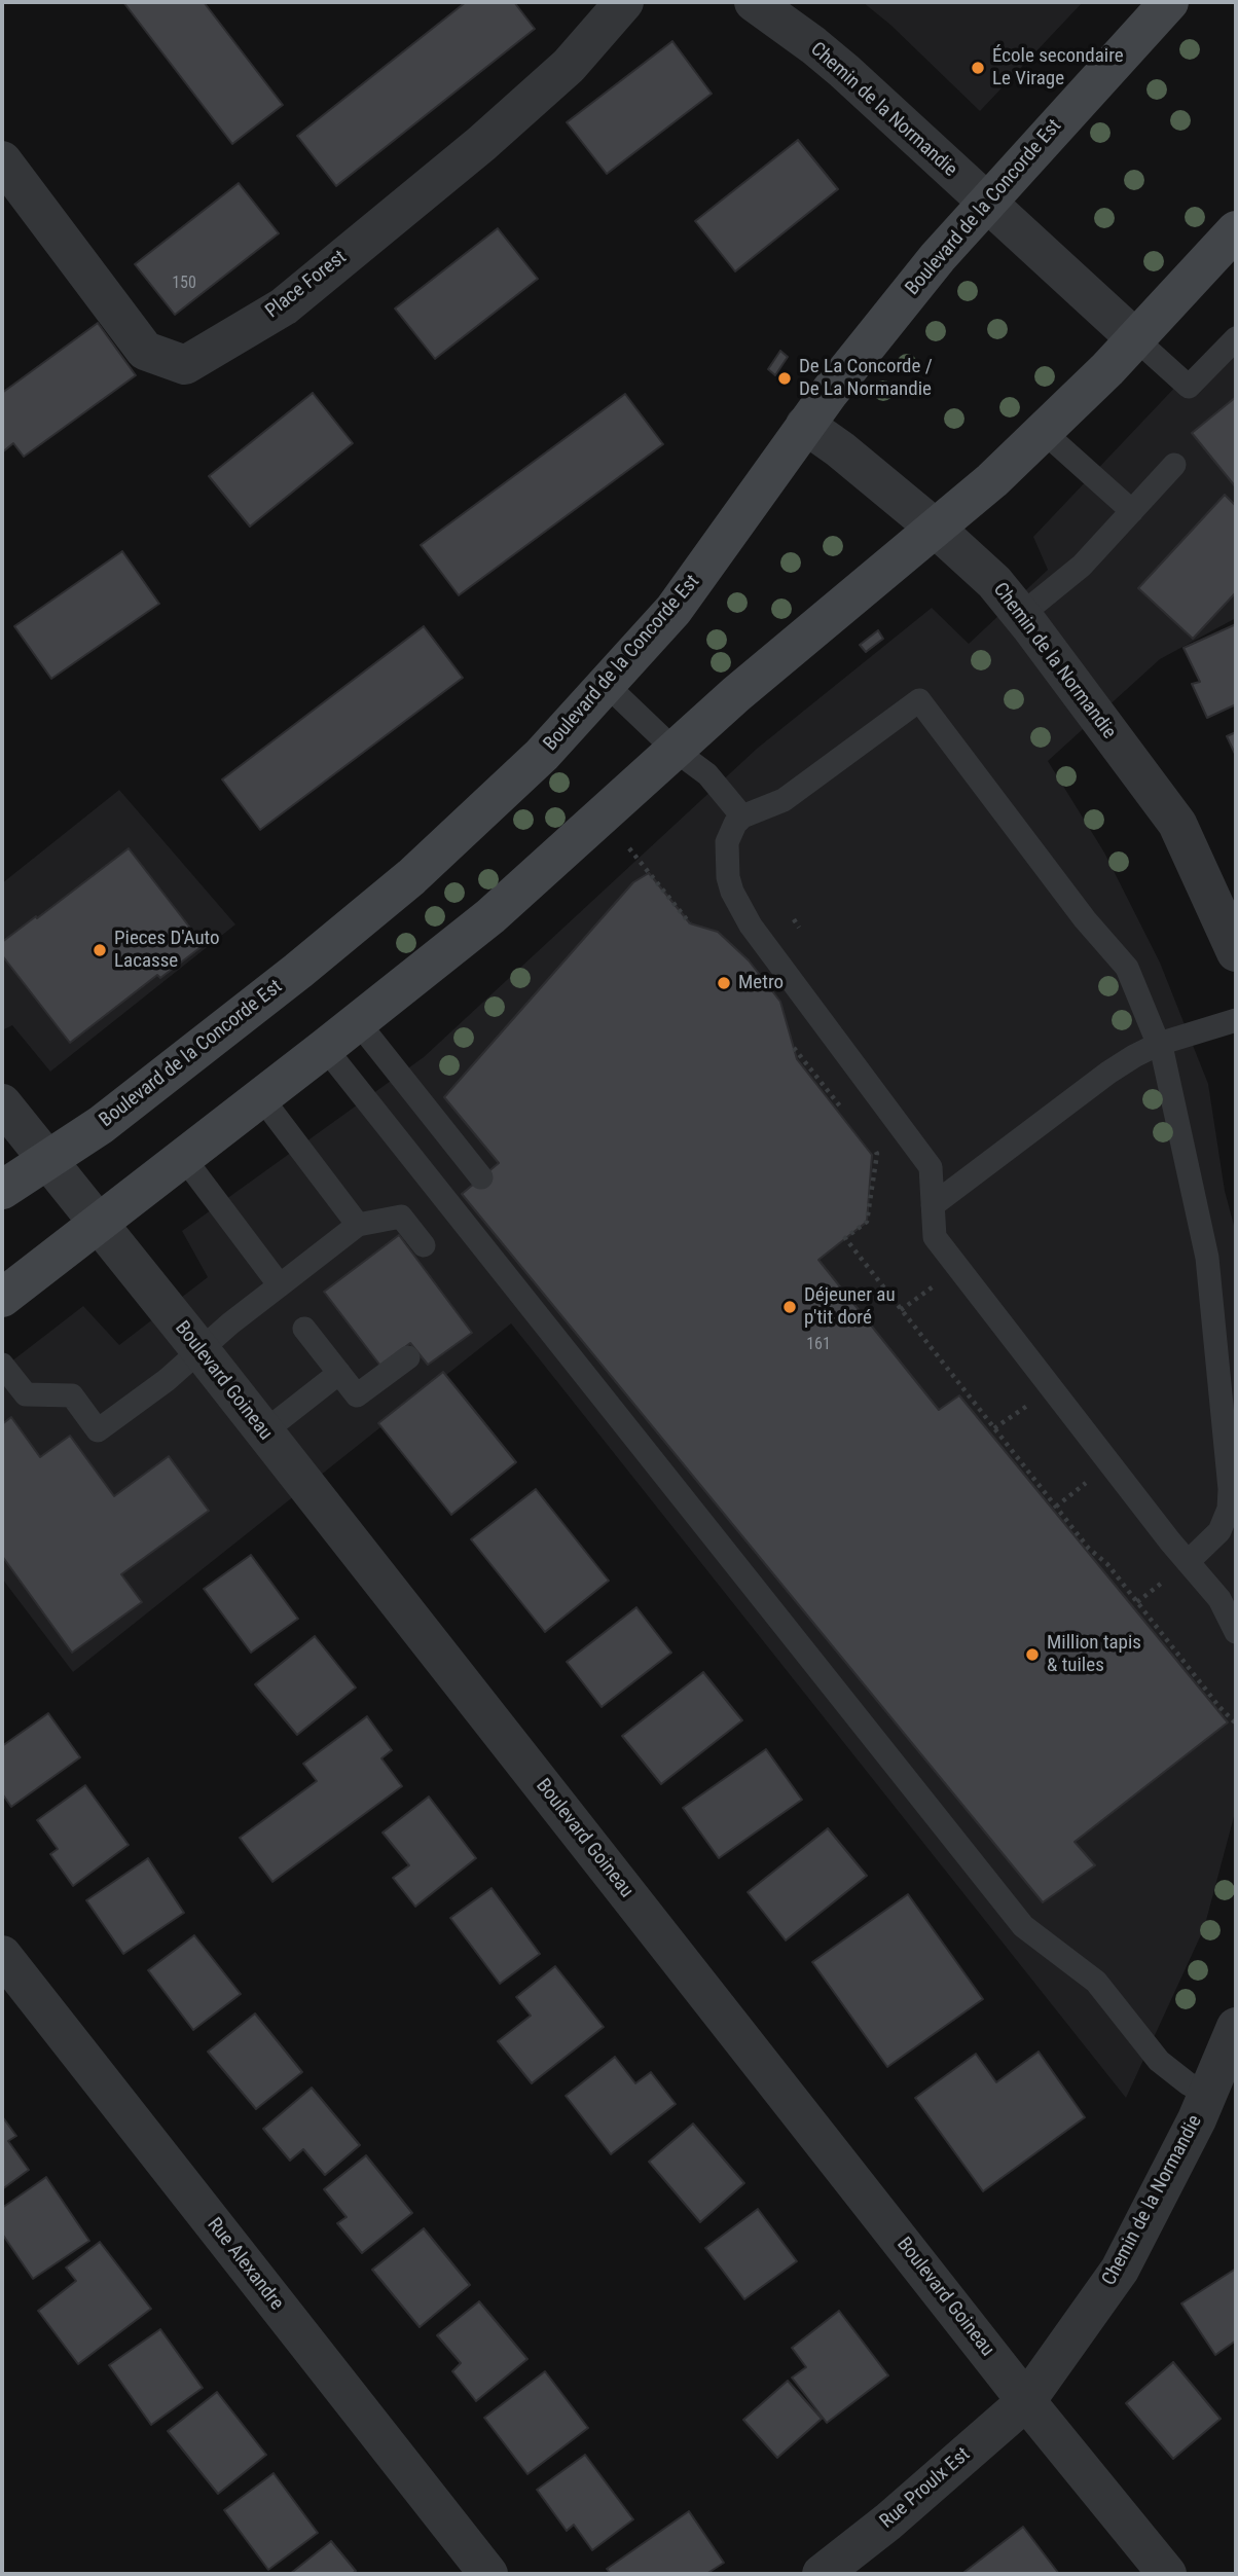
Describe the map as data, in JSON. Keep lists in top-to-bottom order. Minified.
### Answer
{"streets":{"street":["Chemin de la Normandie","Boulevard de la Concorde Est","Place Forest","Boulevard Goineau","Rue Alexandre","Rue Proulx Est"]},"crossings":[["Chemin de la Normandie","Boulevard de la Concorde Est"],["Chemin de la Normandie","Boulevard Goineau"],["Chemin de la Normandie","Rue Proulx Est"],["Boulevard de la Concorde Est","Boulevard Goineau"],["Boulevard Goineau","Rue Proulx Est"]],"places":["École secondaire Le Virage","De La Concorde / De La Normandie","Pieces D'Auto Lacasse","Metro","Déjeuner au p'tit doré","Million tapis & tuiles"],"house_numbers":["150","161"]}
